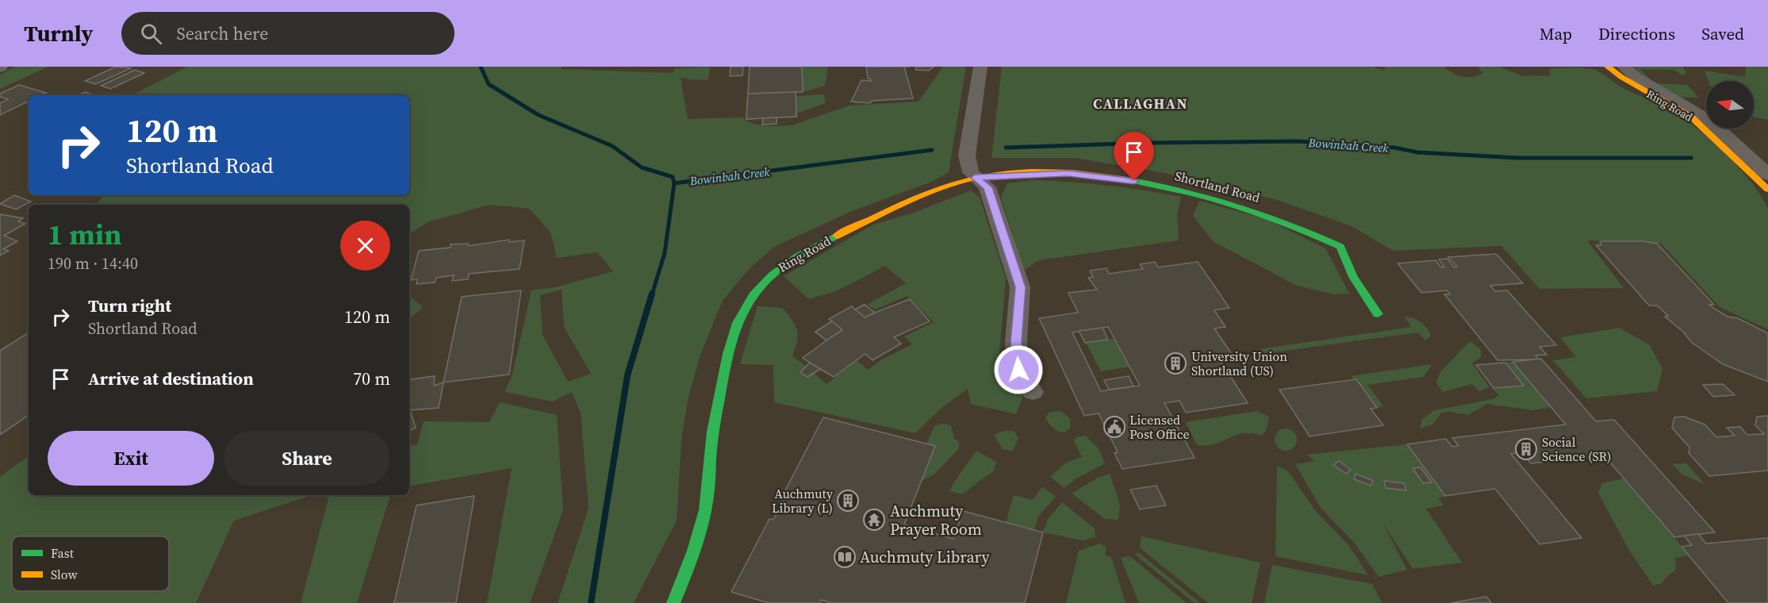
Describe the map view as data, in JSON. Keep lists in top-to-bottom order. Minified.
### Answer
{"streets":{"street":["Ring Road","Shortland Road"]},"crossings":[["Ring Road","Shortland Road"]],"districts":["CALLAGHAN"],"water":["Bowinbah Creek"],"places":{"building":["University Union Shortland (US)","Social Science (SR)","Auchmuty Library (L)"],"public building":["Licensed Post Office"],"temple":["Auchmuty Prayer Room"],"library":["Auchmuty Library"]},"legend":["Fast","Slow"],"north":"left","page":{"header":"Turnly","search":"Search here","nav":["Map","Directions","Saved"],"turn":["120 m","Shortland Road"],"heading":["1 min","190 m · 14:40"],"list":[{"name":"Turn right","note":"Shortland Road","value":"120 m"},{"name":"Arrive at destination","value":"70 m"}],"buttons":["Exit","Share"]}}
